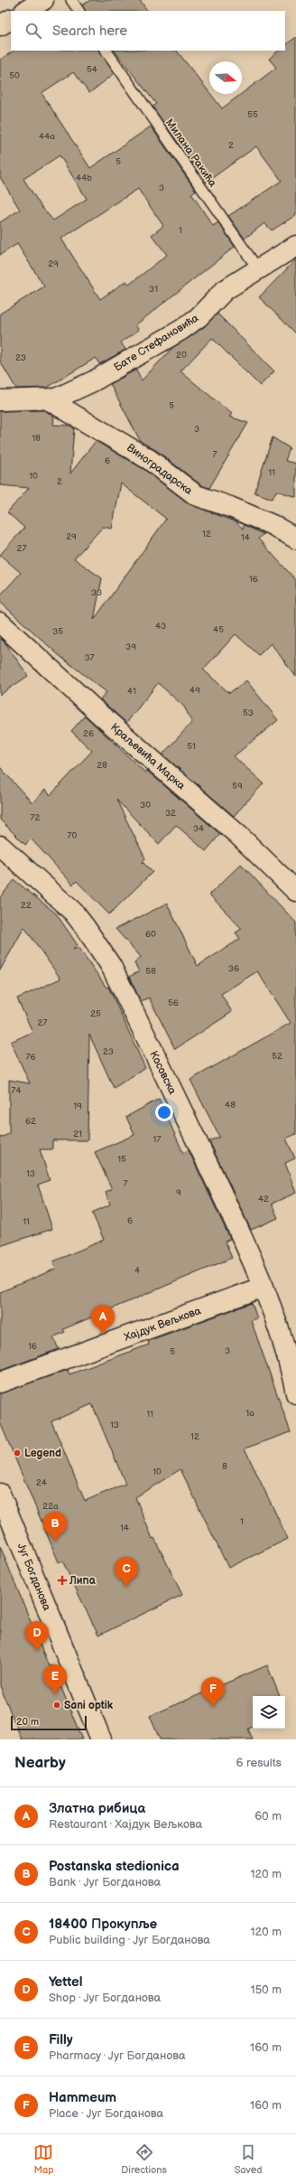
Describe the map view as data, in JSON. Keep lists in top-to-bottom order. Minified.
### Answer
{"streets":{"street":["Бате Стефановића","Виноградарска","Краљевића Марка","Косовска","Хајдук Вељкова","Југ Богданова"],"lane":["Милана Ракића"]},"crossings":[["Милана Ракића","Бате Стефановића"],["Бате Стефановића","Виноградарска"],["Косовска","Хајдук Вељкова"]],"places":{"other":["Legend","Sani optik"],"health":["Липа"]},"house_numbers":["54","50","55","44a","2","5","44b","3","1","29","31","20","23","5","3","18","7","6","11","10","2","12","29","14","27","16","33","43","45","35","39","37","49","41","53","26","51","28","59","30","32","72","34","70","22","60","36","58","56","25","27","23","52","76","74","48","19","62","21","17","15","13","7","9","42","6","11","4","16","3","5","1a","11","13","12","8","10","24","22a","1","14"],"scale_bar":"20 m","north":"right","page":{"search":"Search here","pins":["A","B","C","D","E","F"],"scale":"20 m","heading":["Nearby","6 results"],"list":[{"mark":"A","name":"Златна рибица","note":"Restaurant · Хајдук Вељкова","value":"60 m"},{"mark":"B","name":"Postanska stedionica","note":"Bank · Југ Богданова","value":"120 m"},{"mark":"C","name":"18400 Прокупље","note":"Public building · Југ Богданова","value":"120 m"},{"mark":"D","name":"Yettel","note":"Shop · Југ Богданова","value":"150 m"},{"mark":"E","name":"Filly","note":"Pharmacy · Југ Богданова","value":"160 m"},{"mark":"F","name":"Hammeum","note":"Place · Југ Богданова","value":"160 m"}],"nav":["Map","Directions","Saved"]}}
